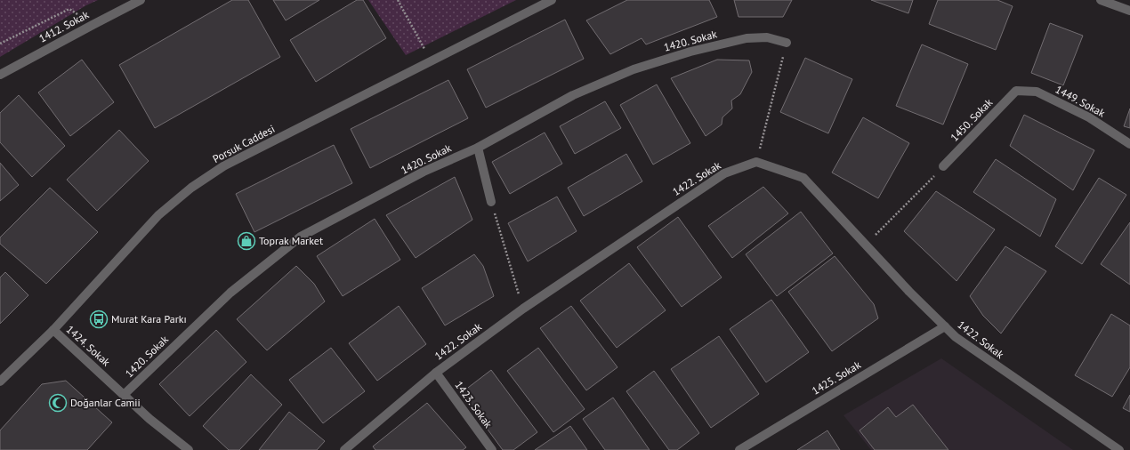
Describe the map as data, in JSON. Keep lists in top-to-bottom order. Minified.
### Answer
{"streets":{"street":["1412. Sokak","1420. Sokak","1449. Sokak","1450. Sokak","Porsuk Caddesi","1422. Sokak","1424. Sokak","1425. Sokak","1423. Sokak"]},"crossings":[["1420. Sokak","1424. Sokak"],["1449. Sokak","1450. Sokak"],["Porsuk Caddesi","1424. Sokak"],["1422. Sokak","1425. Sokak"],["1422. Sokak","1423. Sokak"]],"places":{"shop":["Toprak Market"],"bus stop":["Murat Kara Parkı"],"mosque":["Doğanlar Camii"]}}
